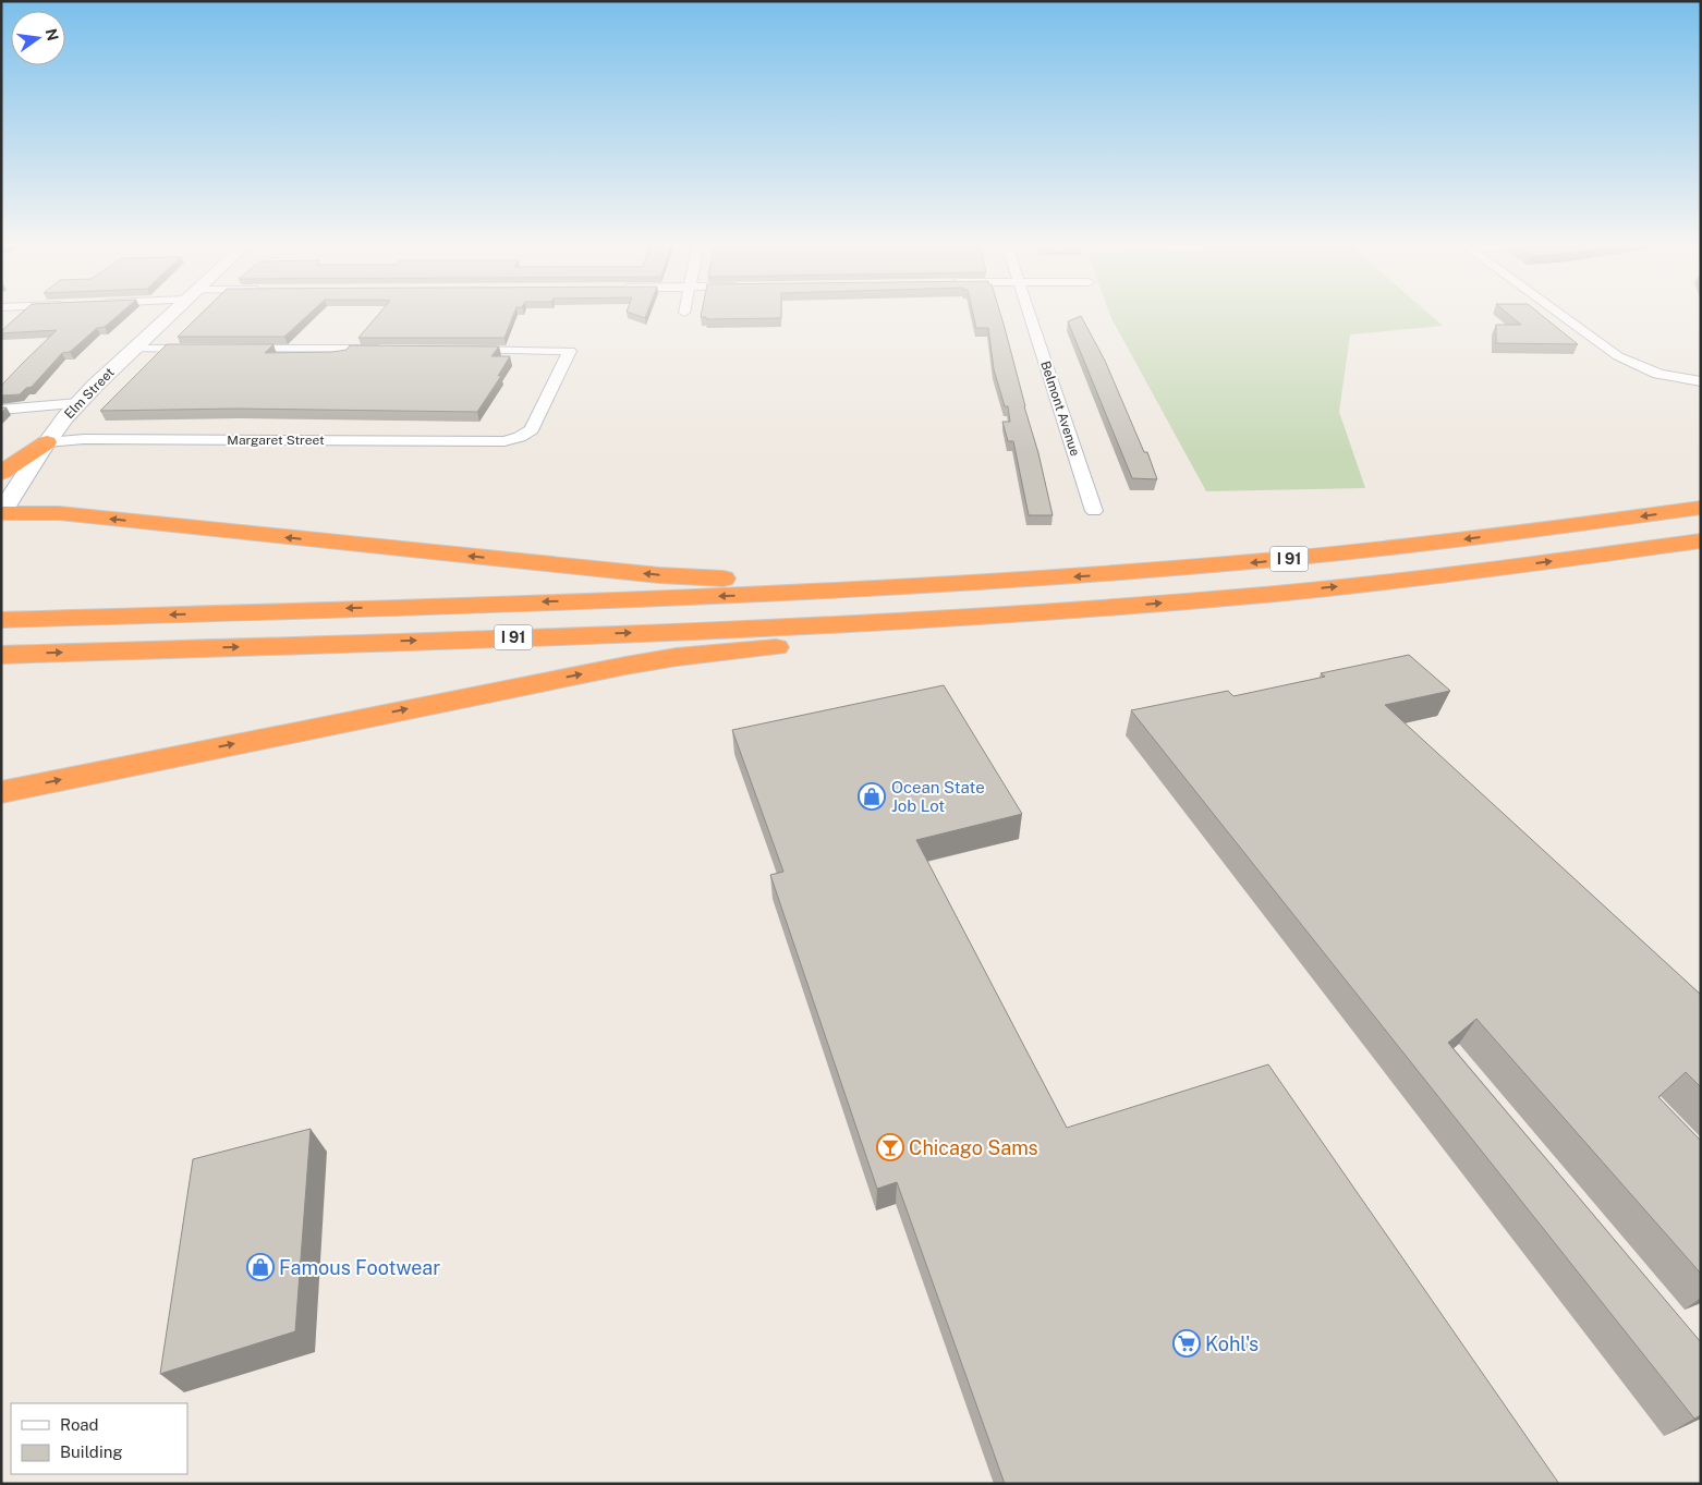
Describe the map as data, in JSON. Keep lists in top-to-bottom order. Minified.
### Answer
{"streets":{"highway":["I 91"],"main road":["Elm Street"],"street":["Belmont Avenue","Margaret Street"]},"crossings":[["Elm Street","Margaret Street"]],"places":{"shop":["Ocean State Job Lot","Famous Footwear"],"bar":["Chicago Sams"],"supermarket":["Kohl's"]},"legend":["Road","Building"],"north":"right"}
